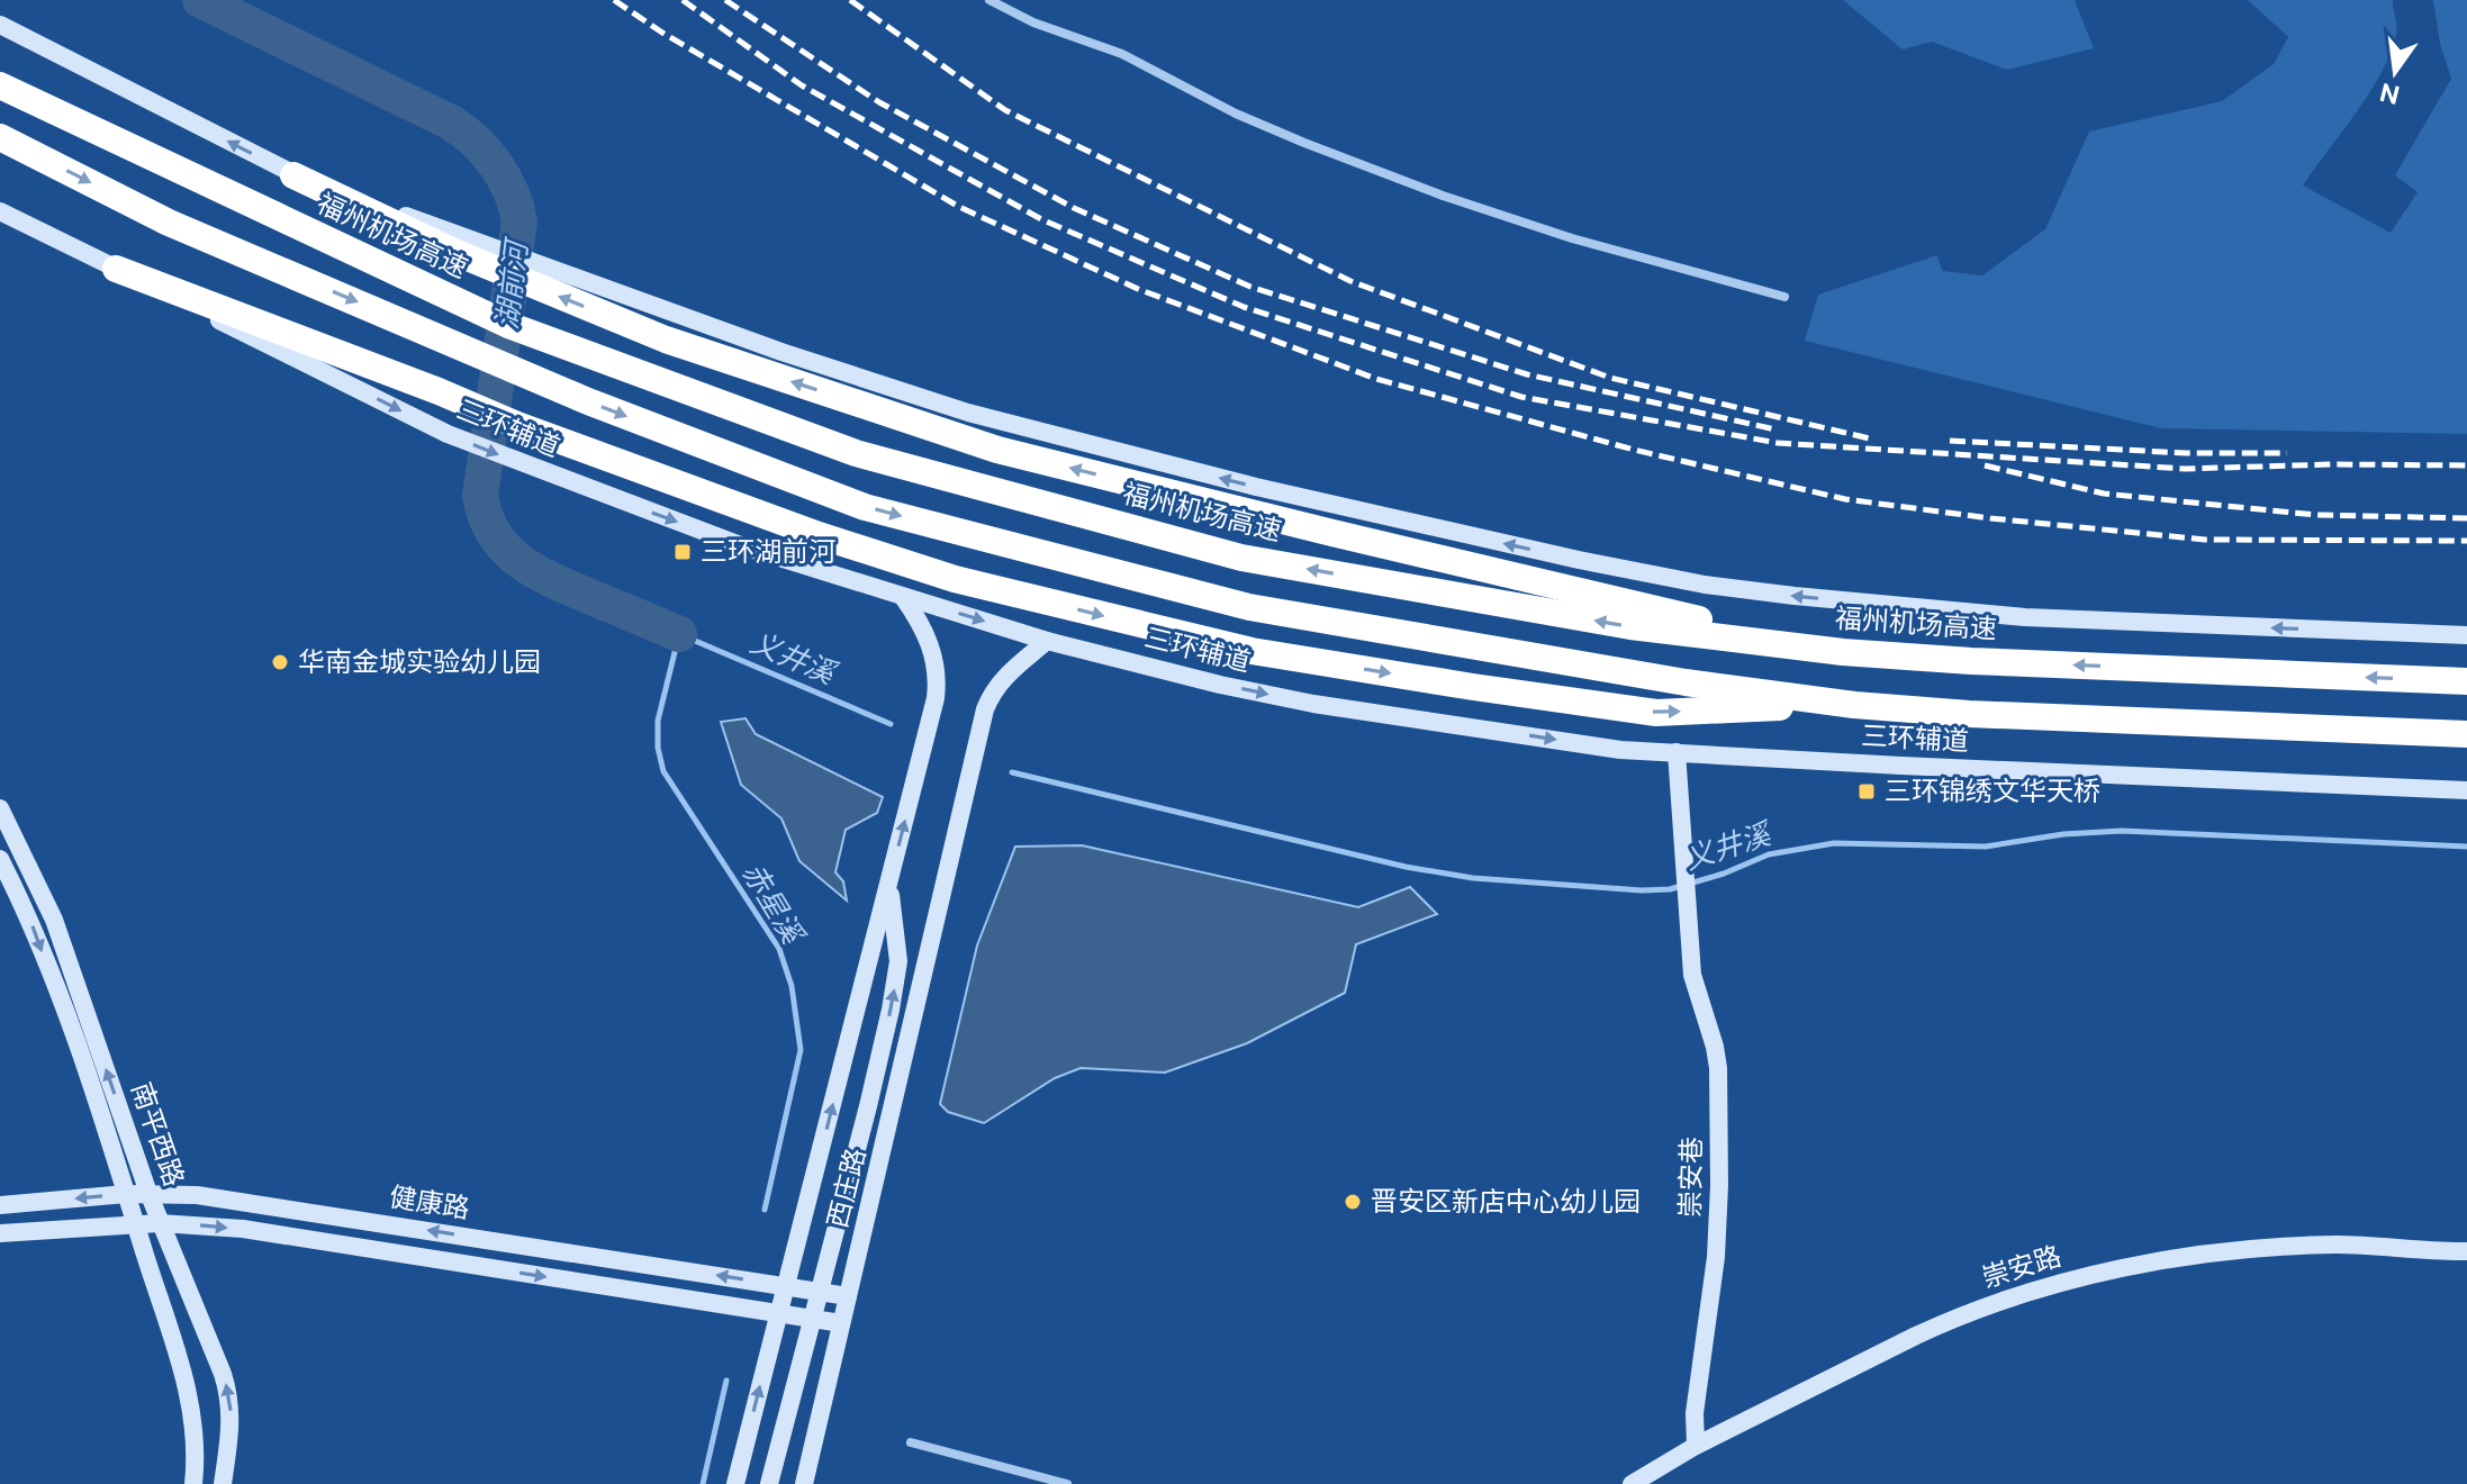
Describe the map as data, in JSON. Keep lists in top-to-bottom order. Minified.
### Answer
{"streets":{"highway":["福州机场高速"],"main road":["三环辅道","南平西路","崇安巷","西庄路","健康路","崇安路"]},"crossings":[["三环辅道","崇安巷"],["南平西路","健康路"],["崇安巷","崇安路"]],"one_way":["三环辅道"],"water":["湖前河","义井溪","赤星溪"],"places":{"transit":["三环湖前河","三环锦绣文华天桥"],"other":["华南金城实验幼儿园","晋安区新店中心幼儿园"]},"north":"bottom"}
